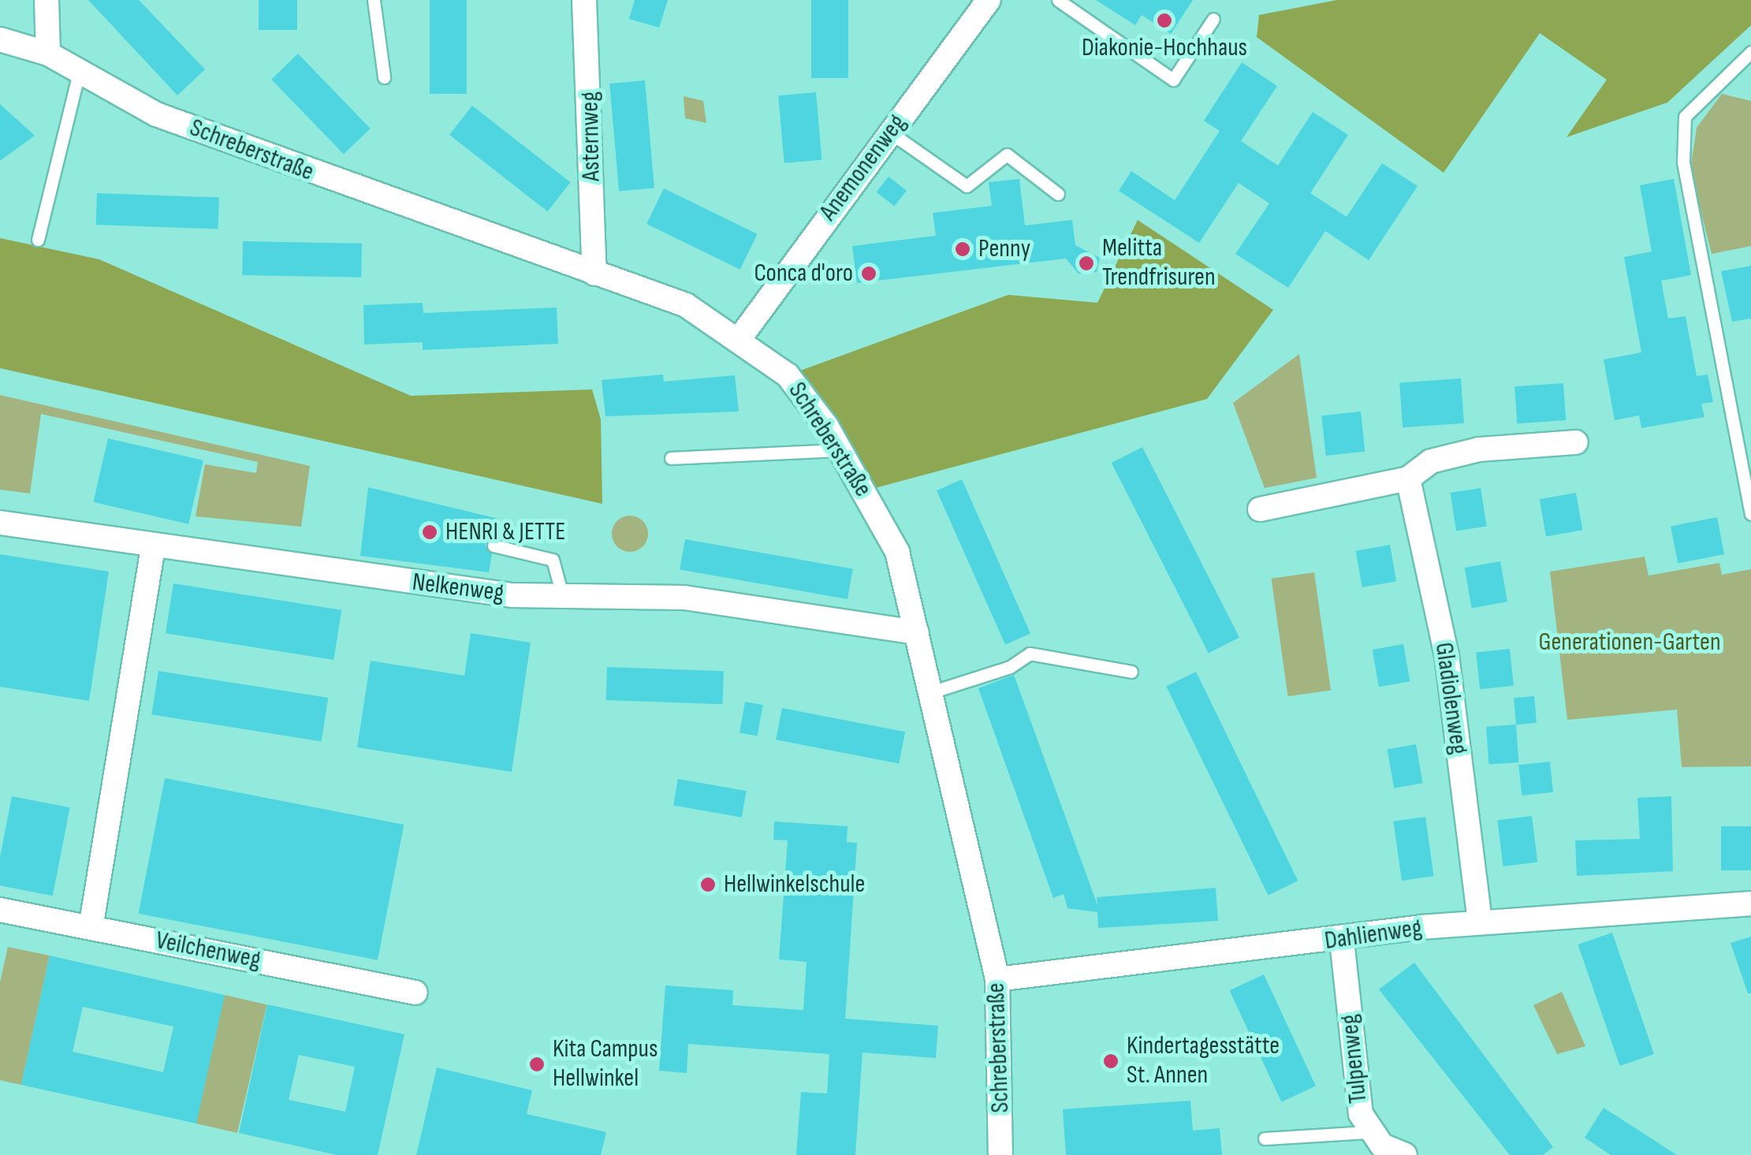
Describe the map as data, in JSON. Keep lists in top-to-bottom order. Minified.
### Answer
{"streets":{"street":["Asternweg","Schreberstraße","Anemonenweg","Nelkenweg","Gladiolenweg","Dahlienweg","Veilchenweg","Tulpenweg"]},"crossings":[["Asternweg","Schreberstraße"],["Schreberstraße","Anemonenweg"],["Schreberstraße","Nelkenweg"],["Schreberstraße","Dahlienweg"],["Gladiolenweg","Dahlienweg"],["Dahlienweg","Tulpenweg"]],"parks":["Generationen-Garten"],"places":["Diakonie-Hochhaus","Penny","Melitta Trendfrisuren","Conca d'oro","HENRI & JETTE","Hellwinkelschule","Kindertagesstätte St. Annen","Kita Campus Hellwinkel"]}
